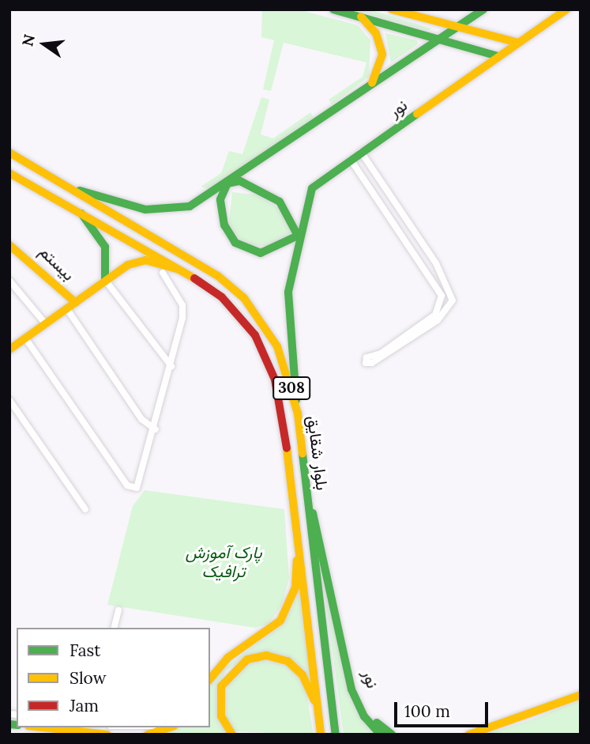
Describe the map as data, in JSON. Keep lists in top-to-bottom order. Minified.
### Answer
{"streets":{"main road":["نور","بیستم","308","بلوار شقایق"]},"crossings":[["نور","بلوار شقایق"]],"parks":["پارک آموزش ترافیک"],"legend":["Fast","Slow","Jam"],"scale_bar":"100 m","north":"left"}
